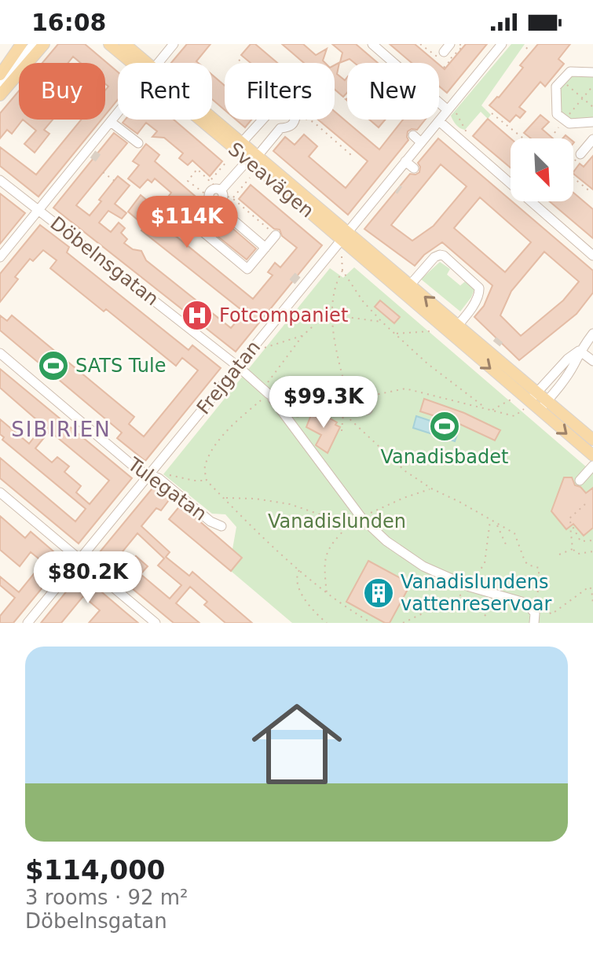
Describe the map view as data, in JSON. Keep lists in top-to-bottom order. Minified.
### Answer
{"streets":{"main road":["Sveavägen"],"street":["Döbelnsgatan","Frejgatan","Tulegatan"]},"crossings":[["Sveavägen","Frejgatan"],["Döbelnsgatan","Frejgatan"],["Frejgatan","Tulegatan"]],"districts":["SIBIRIEN"],"parks":["Vanadislunden"],"places":{"hospital":["Fotcompaniet"],"sports":["SATS Tule","Vanadisbadet"],"building":["Vanadislundens vattenreservoar"]},"north":"bottom right","page":{"status":"16:08","chip":["Buy","Rent","Filters","New"],"price":["$114K","$99.3K","$80.2K"],"list":[{"name":"$114,000","note":"3 rooms · 92 m² · Döbelnsgatan"}]}}
